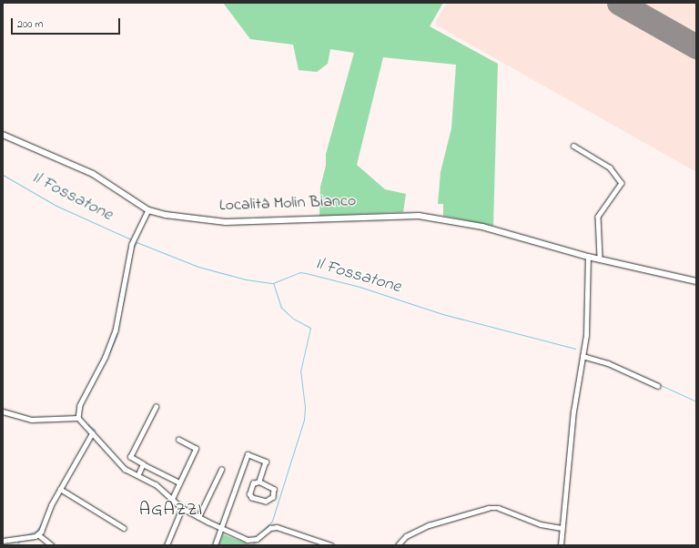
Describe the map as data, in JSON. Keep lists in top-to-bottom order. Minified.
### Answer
{"streets":{"street":["Località Molin Bianco"]},"districts":["AGAZZI"],"water":["Il Fossatone"],"scale_bar":"200 m"}
